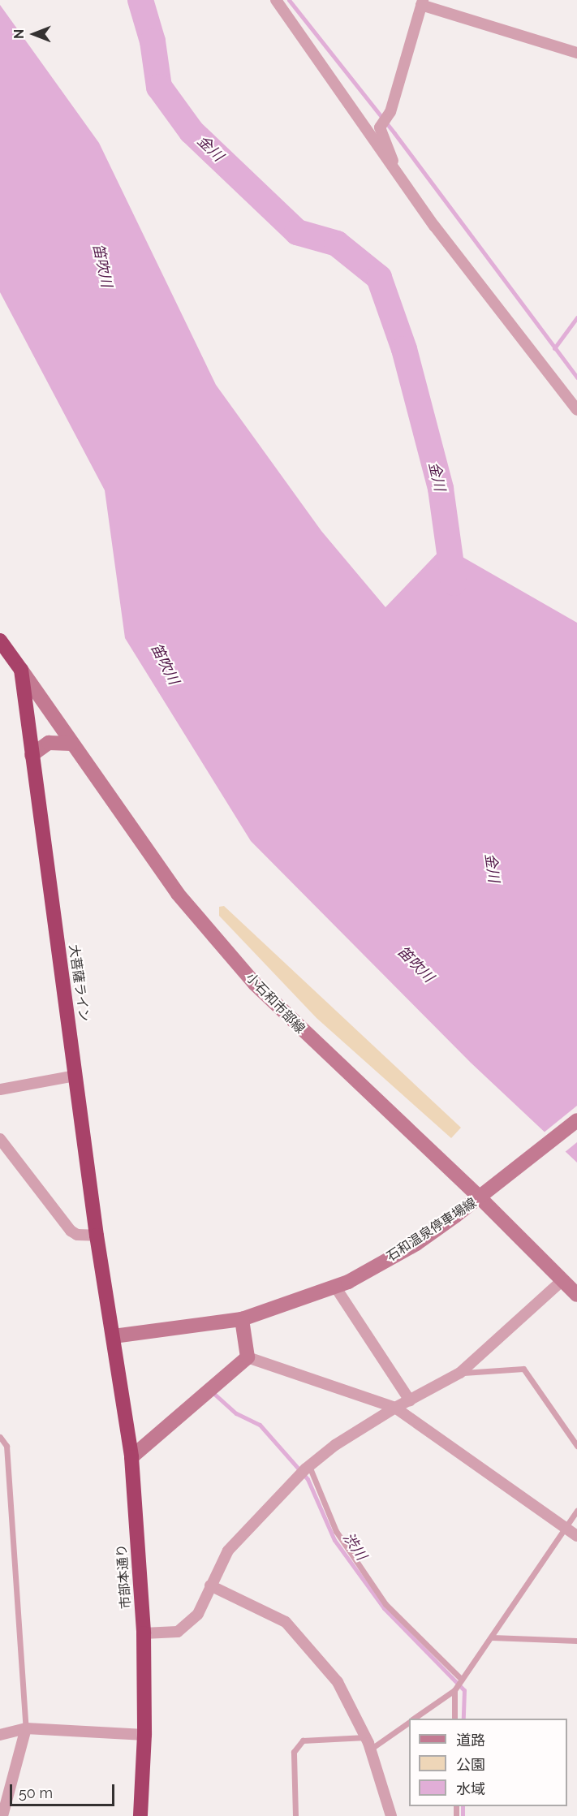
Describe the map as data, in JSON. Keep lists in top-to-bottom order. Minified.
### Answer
{"streets":{"highway":["大菩薩ライン","市部本通り"],"main road":["小石和市部線","石和温泉停車場線"]},"crossings":[["大菩薩ライン","小石和市部線"],["大菩薩ライン","石和温泉停車場線"],["大菩薩ライン","市部本通り"],["小石和市部線","石和温泉停車場線"],["石和温泉停車場線","市部本通り"]],"water":["金川","笛吹川","渋川"],"legend":["道路","公園","水域"],"scale_bar":"50 m","north":"left"}
